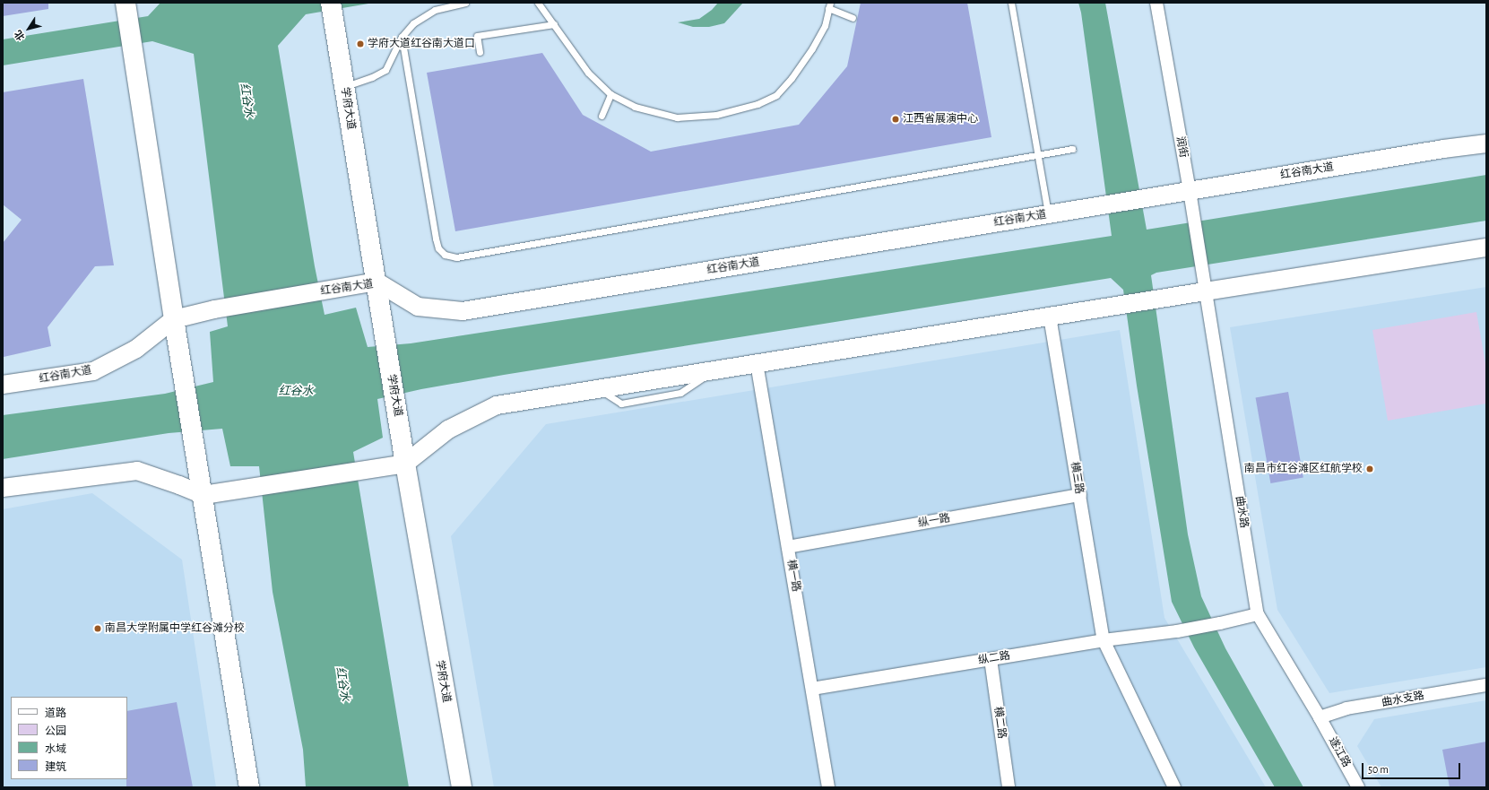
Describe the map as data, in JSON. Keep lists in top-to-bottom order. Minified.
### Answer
{"streets":{"main road":["学府大道","红谷南大道"],"street":["润街","横三路","曲水路","纵一路","横一路","纵二路","曲水支路","横二路","遂江路"]},"crossings":[["学府大道","红谷南大道"],["润街","红谷南大道"],["润街","曲水路"],["横三路","纵一路"],["横三路","纵二路"],["曲水路","纵二路"],["曲水路","曲水支路"],["曲水路","遂江路"],["纵一路","横一路"],["横一路","纵二路"],["纵二路","横二路"],["曲水支路","遂江路"]],"water":["红谷水"],"places":["学府大道红谷南大道口","江西省展演中心","南昌市红谷滩区红航学校","南昌大学附属中学红谷滩分校"],"legend":["道路","公园","水域","建筑"],"scale_bar":"50 m","north":"bottom left"}
